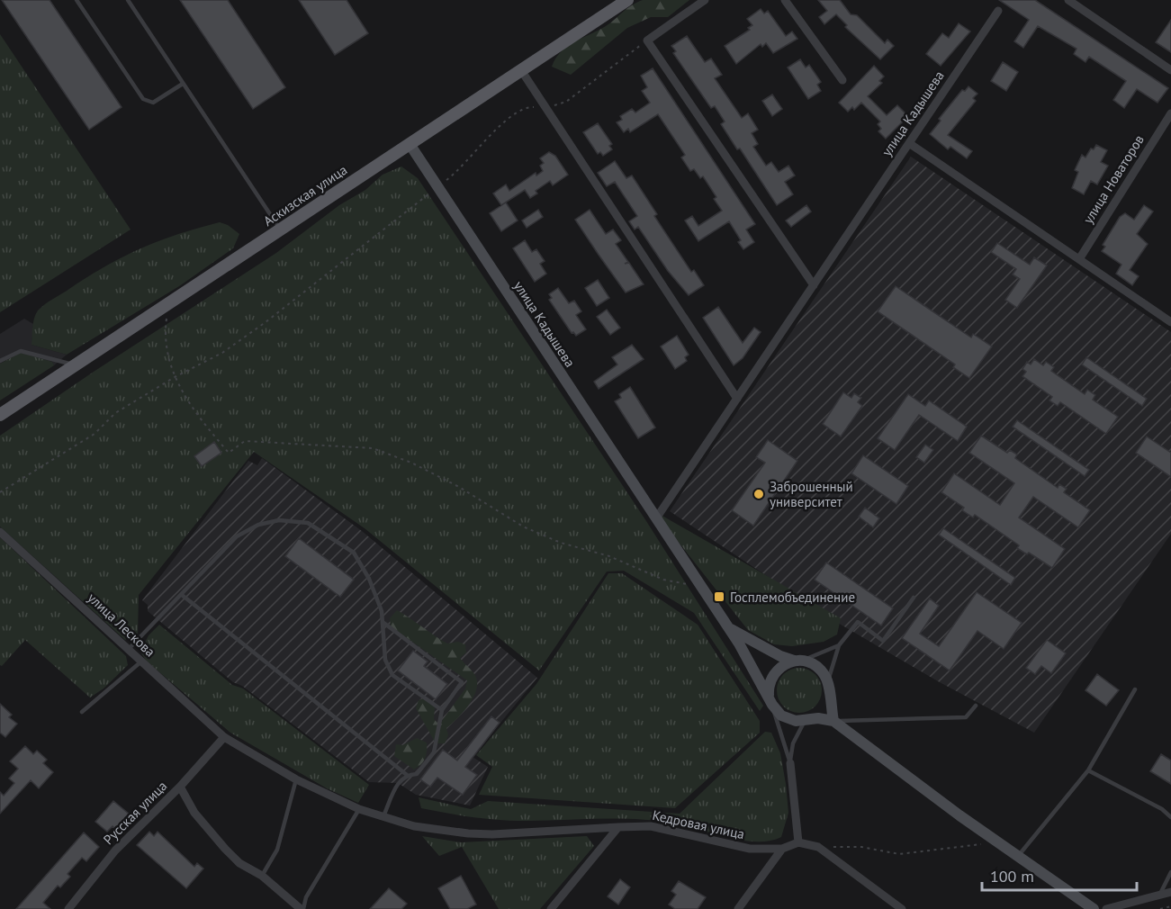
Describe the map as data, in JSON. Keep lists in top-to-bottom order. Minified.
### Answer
{"streets":{"main road":["Аскизская улица"],"street":["улица Кадышева","улица Новаторов","улица Лескова","Русская улица","Кедровая улица"]},"crossings":[["улица Кадышева","Аскизская улица"],["улица Лескова","Русская улица"],["улица Лескова","Кедровая улица"]],"places":{"other":["Заброшенный университет"],"transit":["Госплемобъединение"]},"scale_bar":"100 m"}
